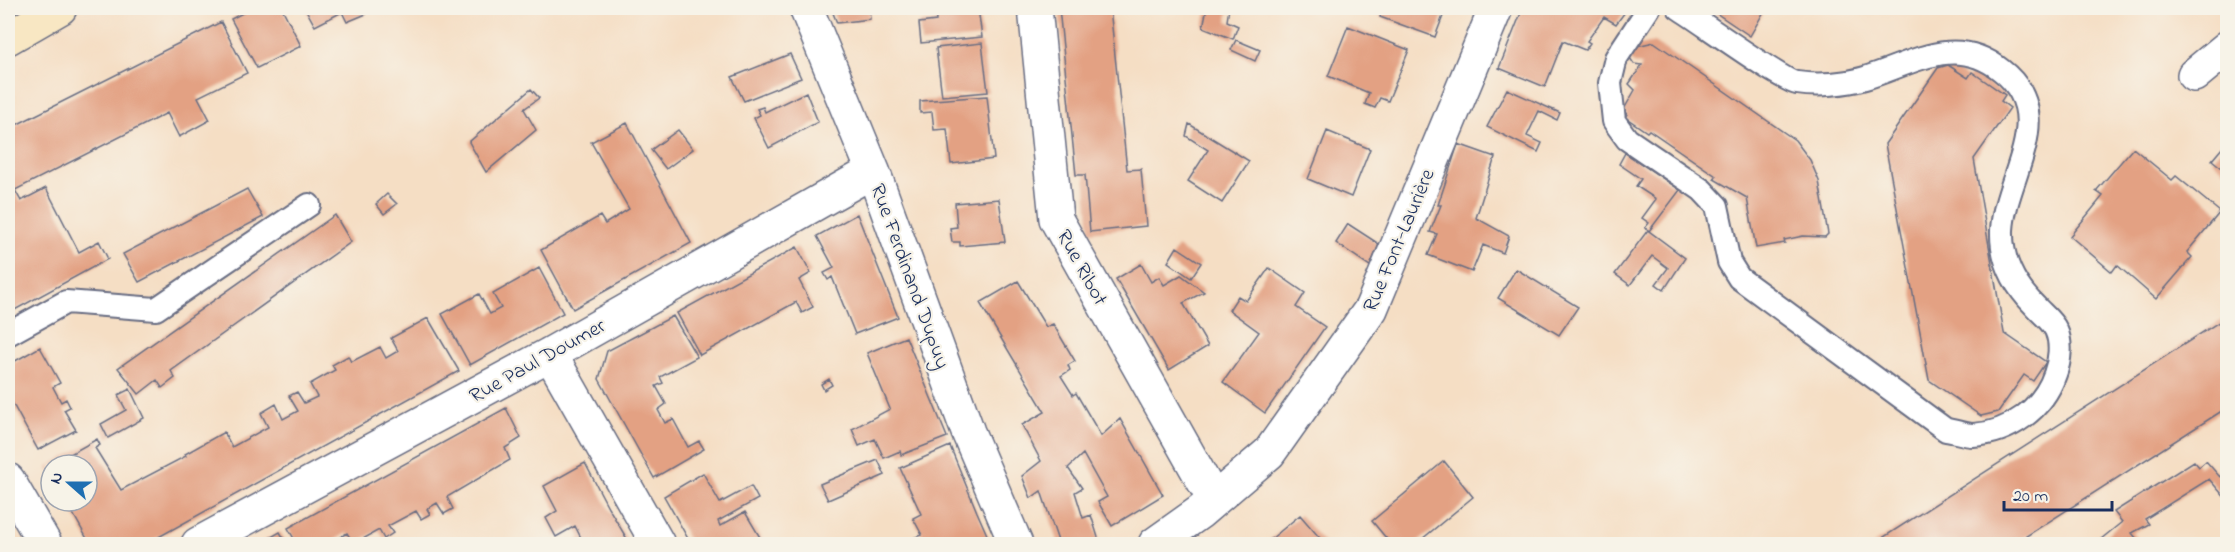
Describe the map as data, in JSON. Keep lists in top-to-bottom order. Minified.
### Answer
{"streets":{"street":["Rue Font-Laurière","Rue Ribot","Rue Ferdinand Dupuy","Rue Paul Doumer"]},"crossings":[["Rue Font-Laurière","Rue Ribot"],["Rue Ferdinand Dupuy","Rue Paul Doumer"]],"scale_bar":"20 m","north":"left"}
